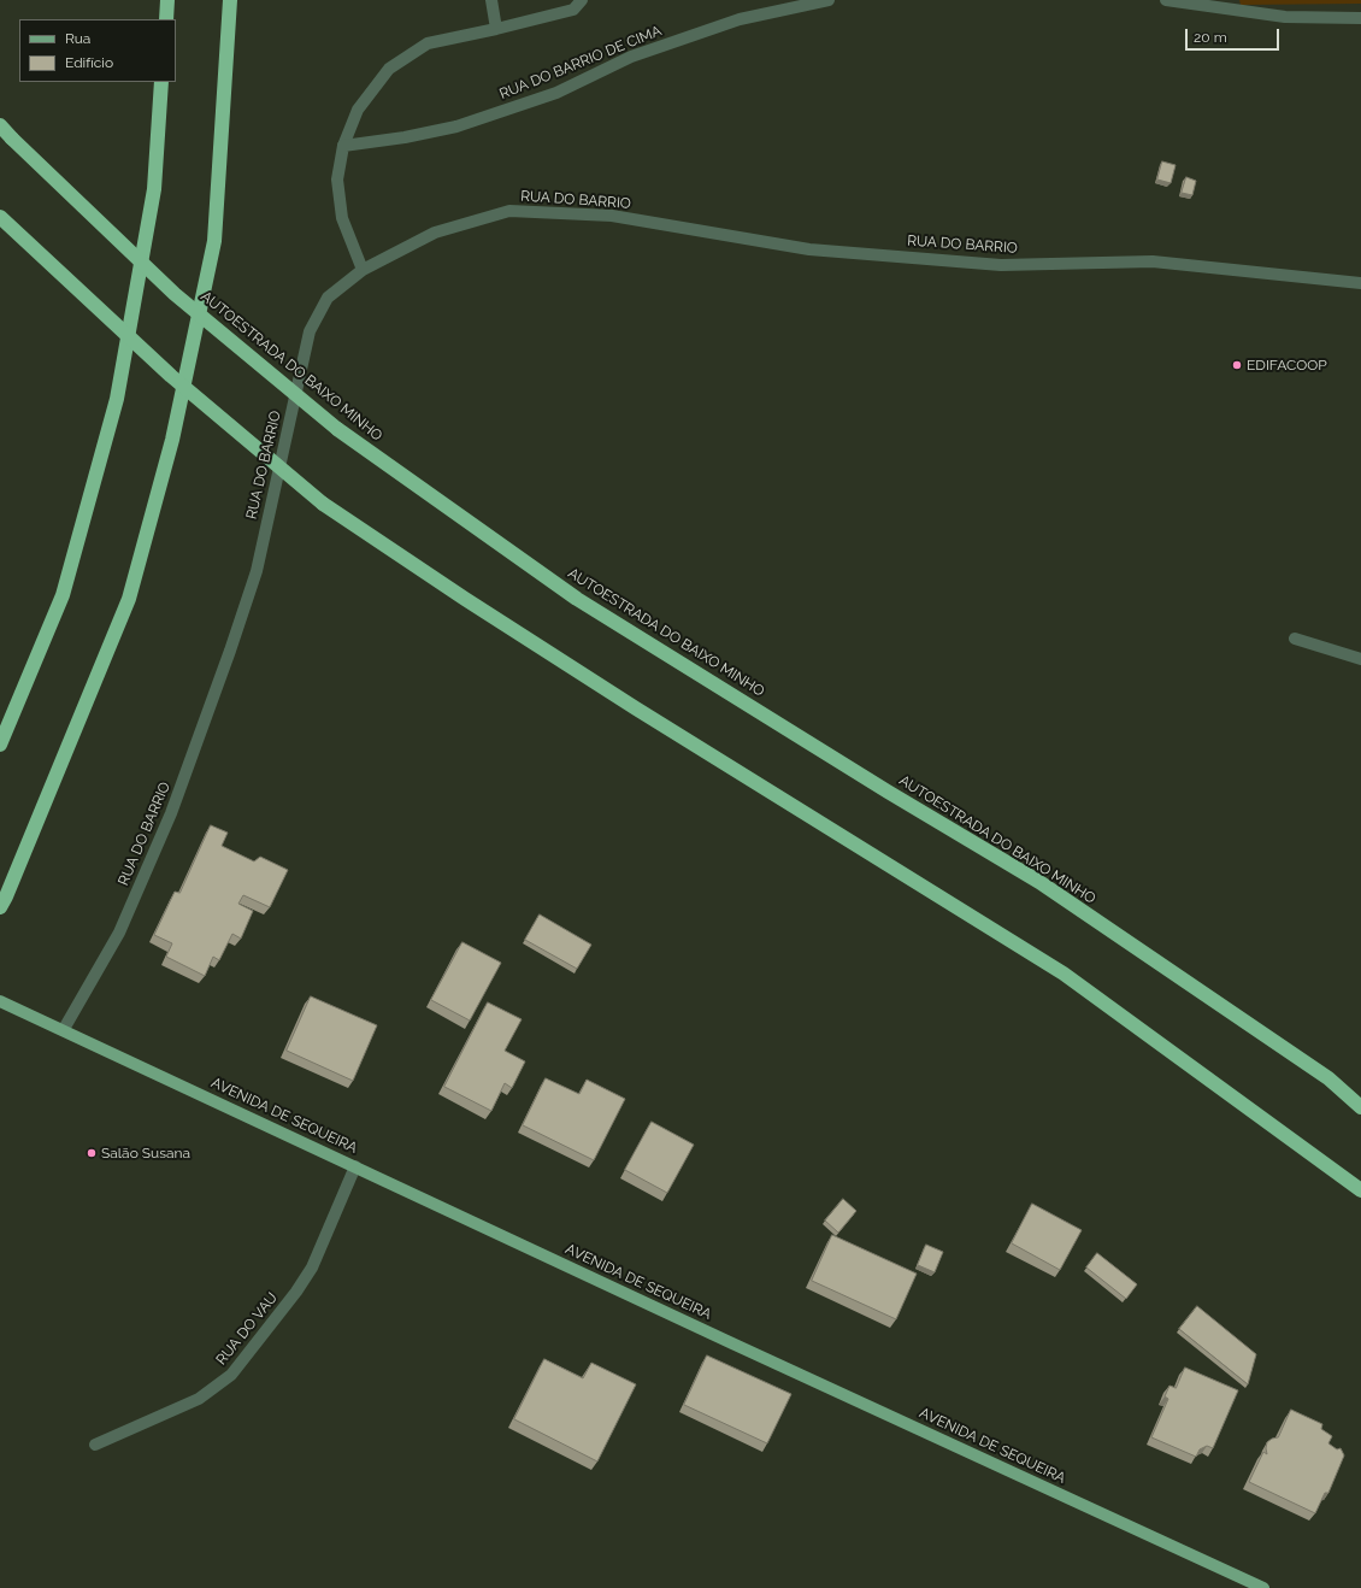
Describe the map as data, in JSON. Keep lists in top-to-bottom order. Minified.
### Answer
{"streets":{"highway":["AUTOESTRADA DO BAIXO MINHO"],"main road":["AVENIDA DE SEQUEIRA"],"street":["RUA DO BARRIO DE CIMA","RUA DO BARRIO","RUA DO VAU"]},"crossings":[["RUA DO BARRIO","AVENIDA DE SEQUEIRA"],["AVENIDA DE SEQUEIRA","RUA DO VAU"]],"places":["EDIFACOOP","Salão Susana"],"legend":["Rua","Edifício"],"scale_bar":"20 m"}
